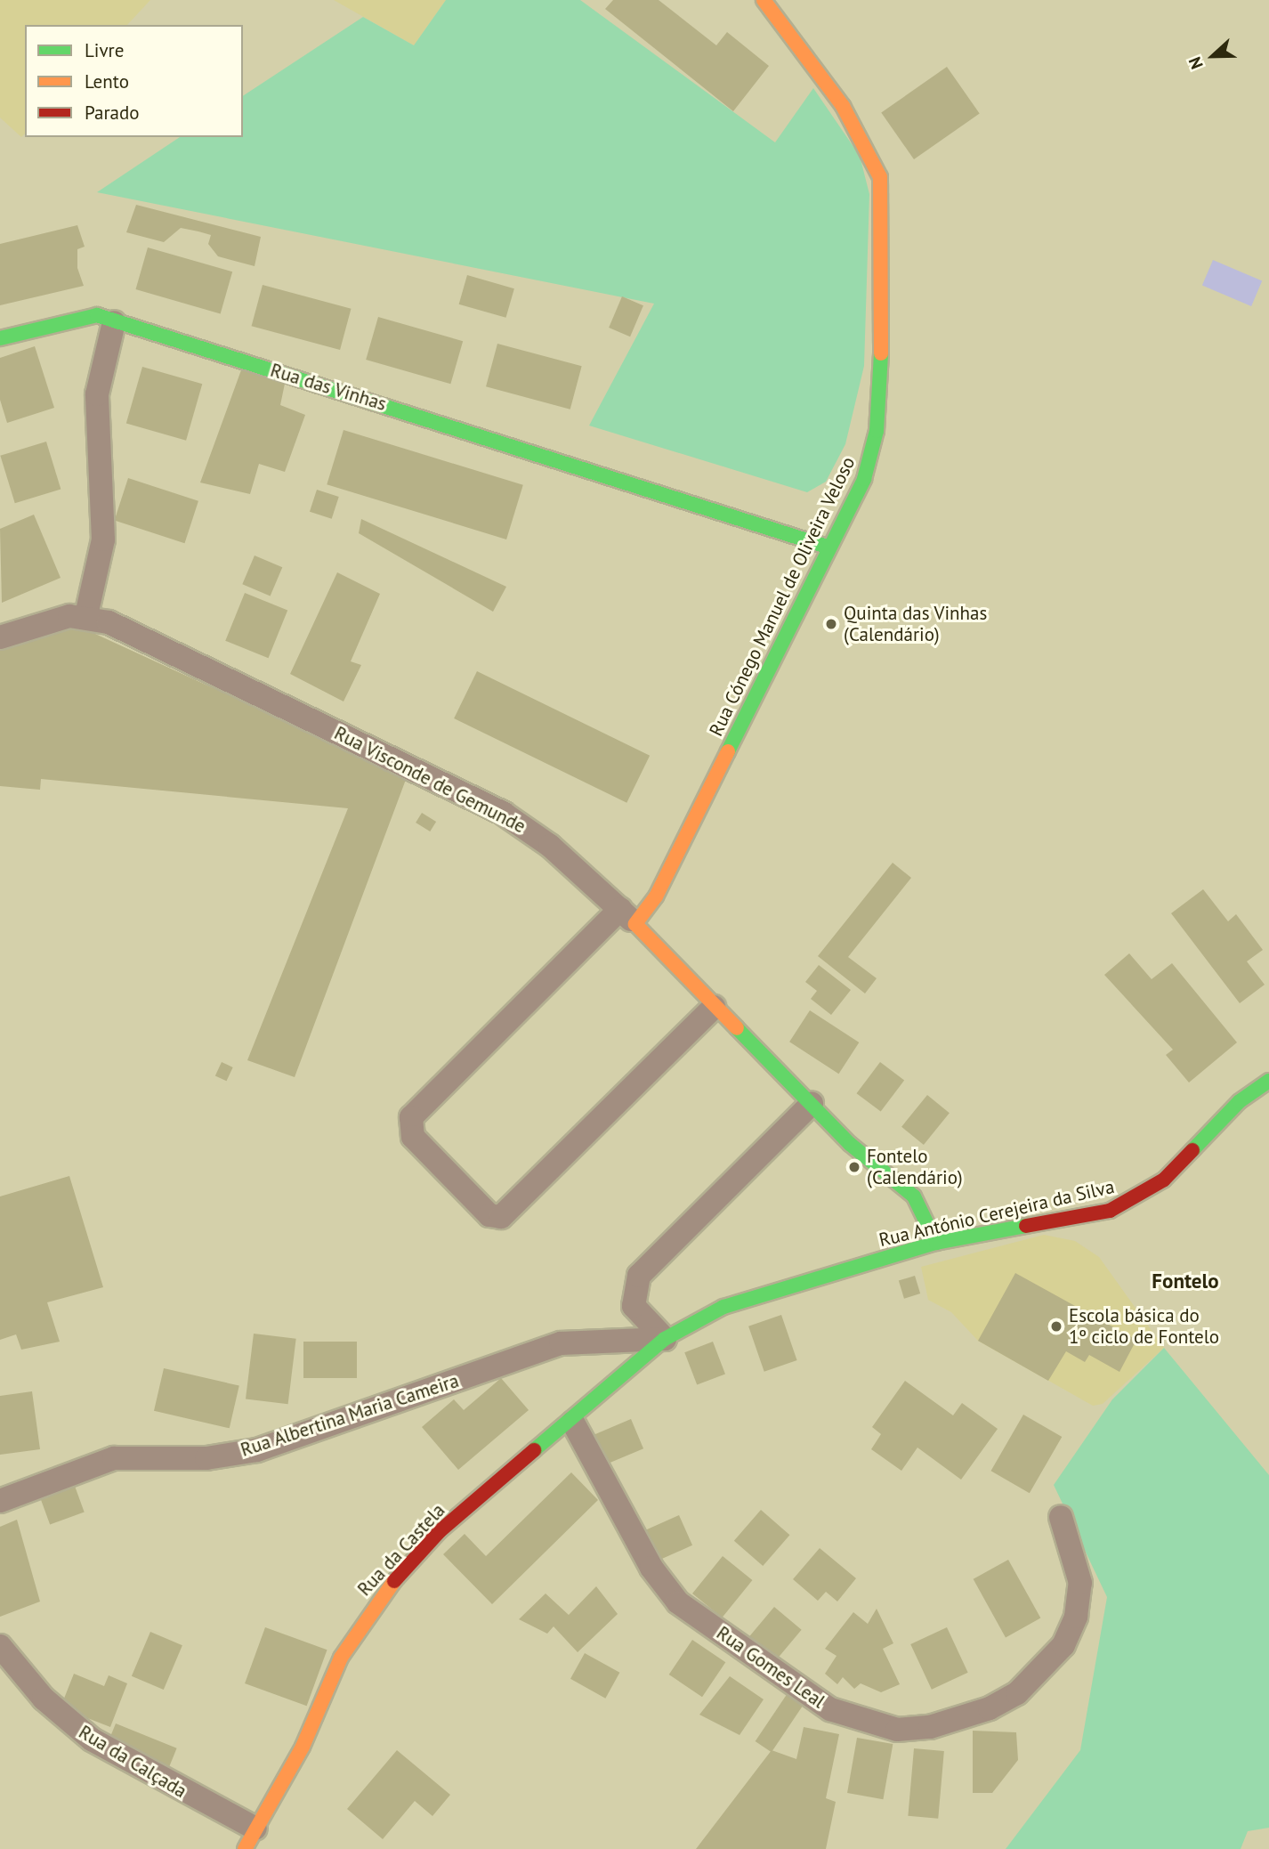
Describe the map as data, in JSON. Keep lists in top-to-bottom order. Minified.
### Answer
{"streets":{"street":["Rua das Vinhas","Rua Cónego Manuel de Oliveira Veloso","Rua Visconde de Gemunde","Rua António Cerejeira da Silva","Rua Albertina Maria Cameira","Rua da Castela","Rua Gomes Leal","Rua da Calçada"]},"crossings":[["Rua das Vinhas","Rua Cónego Manuel de Oliveira Veloso"],["Rua Cónego Manuel de Oliveira Veloso","Rua Visconde de Gemunde"],["Rua Visconde de Gemunde","Rua António Cerejeira da Silva"],["Rua António Cerejeira da Silva","Rua Albertina Maria Cameira"],["Rua António Cerejeira da Silva","Rua da Castela"],["Rua Albertina Maria Cameira","Rua da Castela"],["Rua da Castela","Rua Gomes Leal"],["Rua da Castela","Rua da Calçada"]],"districts":["Fontelo"],"places":["Quinta das Vinhas (Calendário)","Fontelo (Calendário)","Escola básica do 1º ciclo de Fontelo"],"legend":["Livre","Lento","Parado"],"north":"left"}
